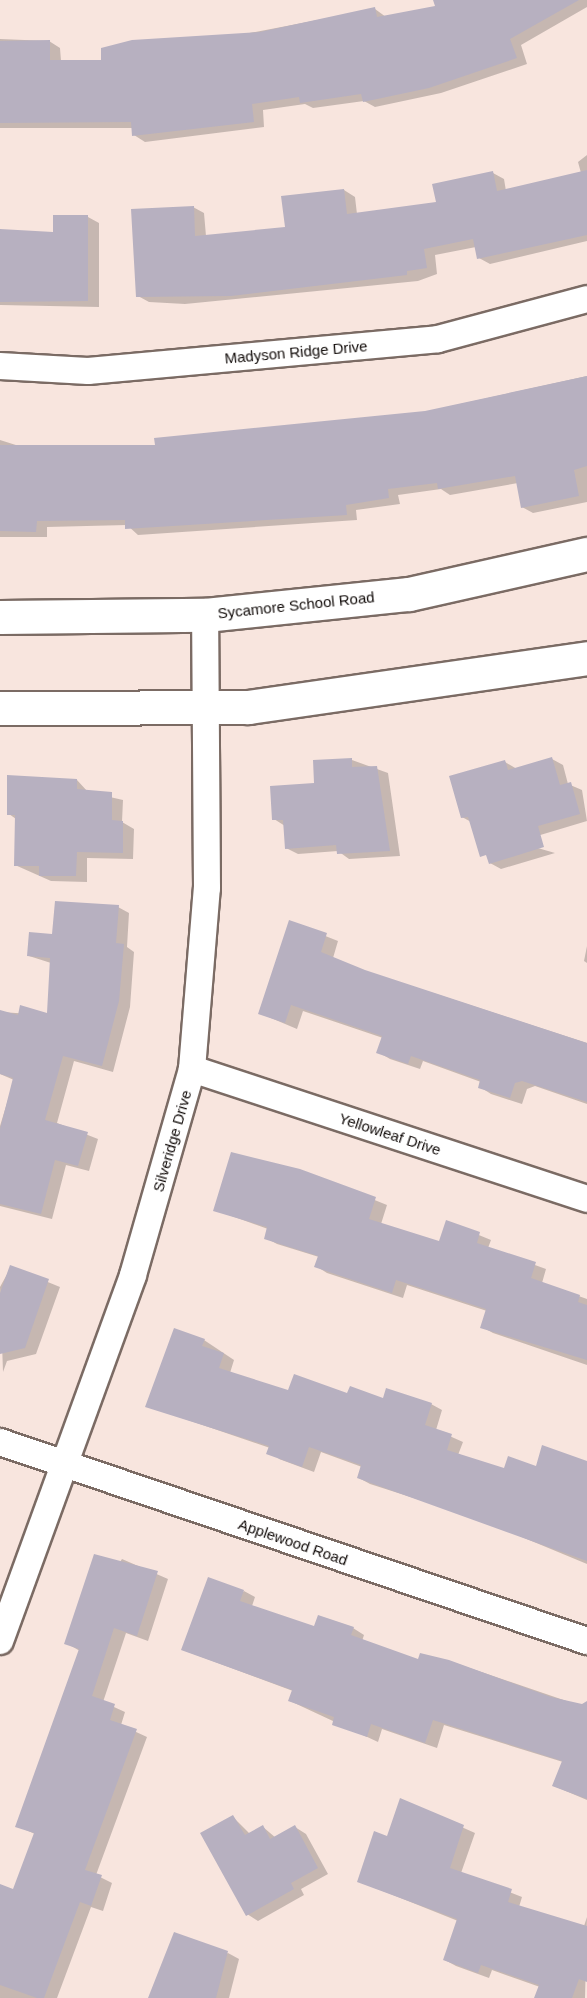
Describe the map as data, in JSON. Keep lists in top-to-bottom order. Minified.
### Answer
{"streets":{"main road":["Sycamore School Road"],"street":["Madyson Ridge Drive","Yellowleaf Drive","Silveridge Drive","Applewood Road"]},"crossings":[["Sycamore School Road","Silveridge Drive"],["Yellowleaf Drive","Silveridge Drive"],["Silveridge Drive","Applewood Road"]]}
